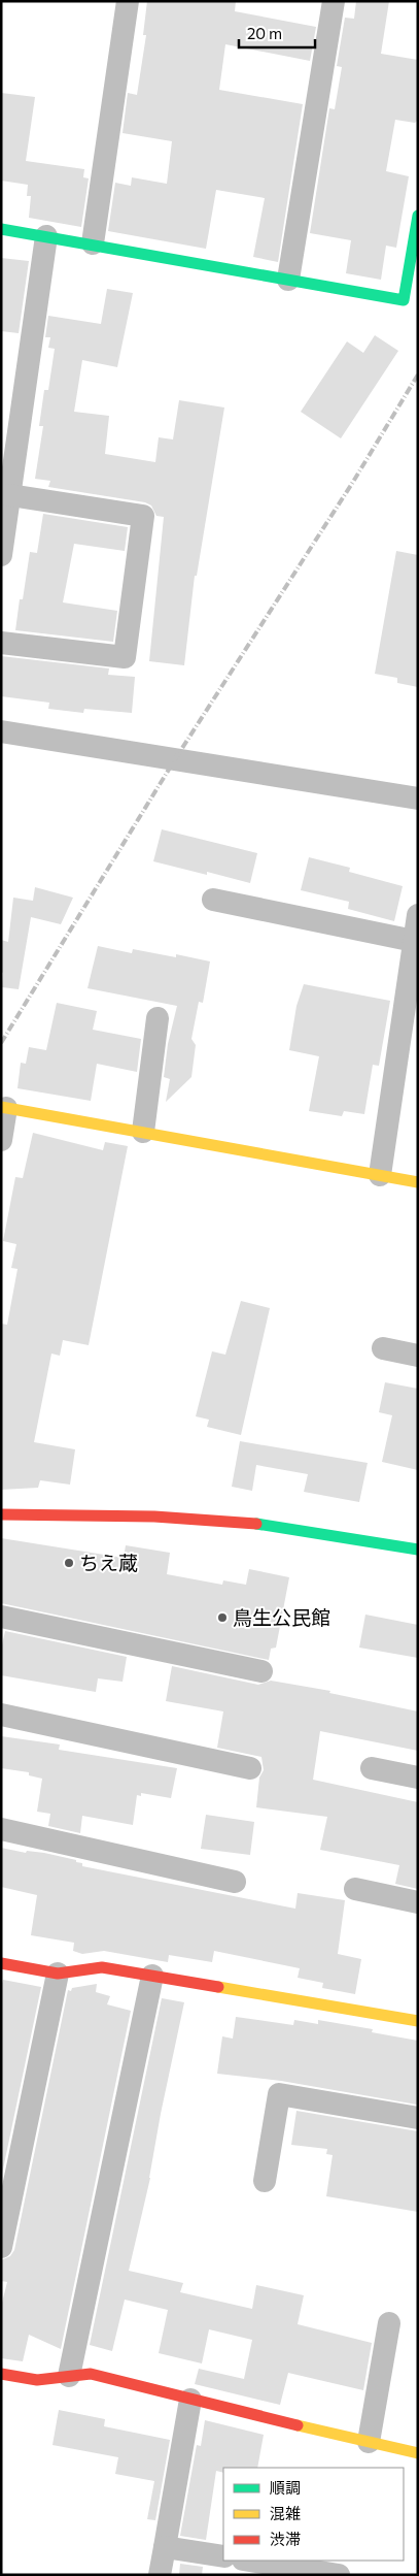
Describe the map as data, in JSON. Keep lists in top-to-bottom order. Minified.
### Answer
{"places":["ちえ蔵","鳥生公民館"],"legend":["順調","混雑","渋滞"],"scale_bar":"20 m"}
